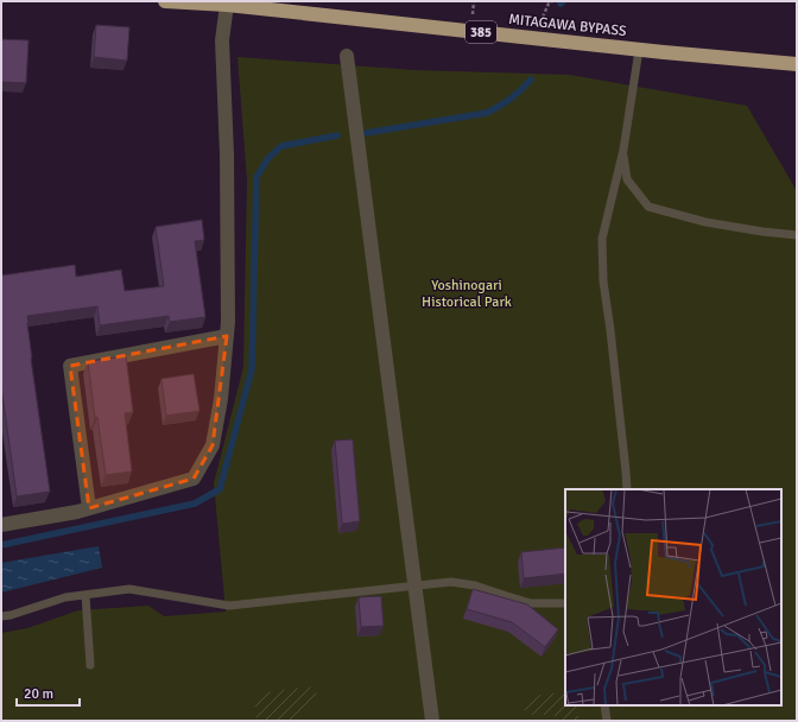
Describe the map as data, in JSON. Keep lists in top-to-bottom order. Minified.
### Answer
{"streets":{"highway":["MITAGAWA BYPASS","385"]},"parks":["Yoshinogari Historical Park"],"scale_bar":"20 m"}
